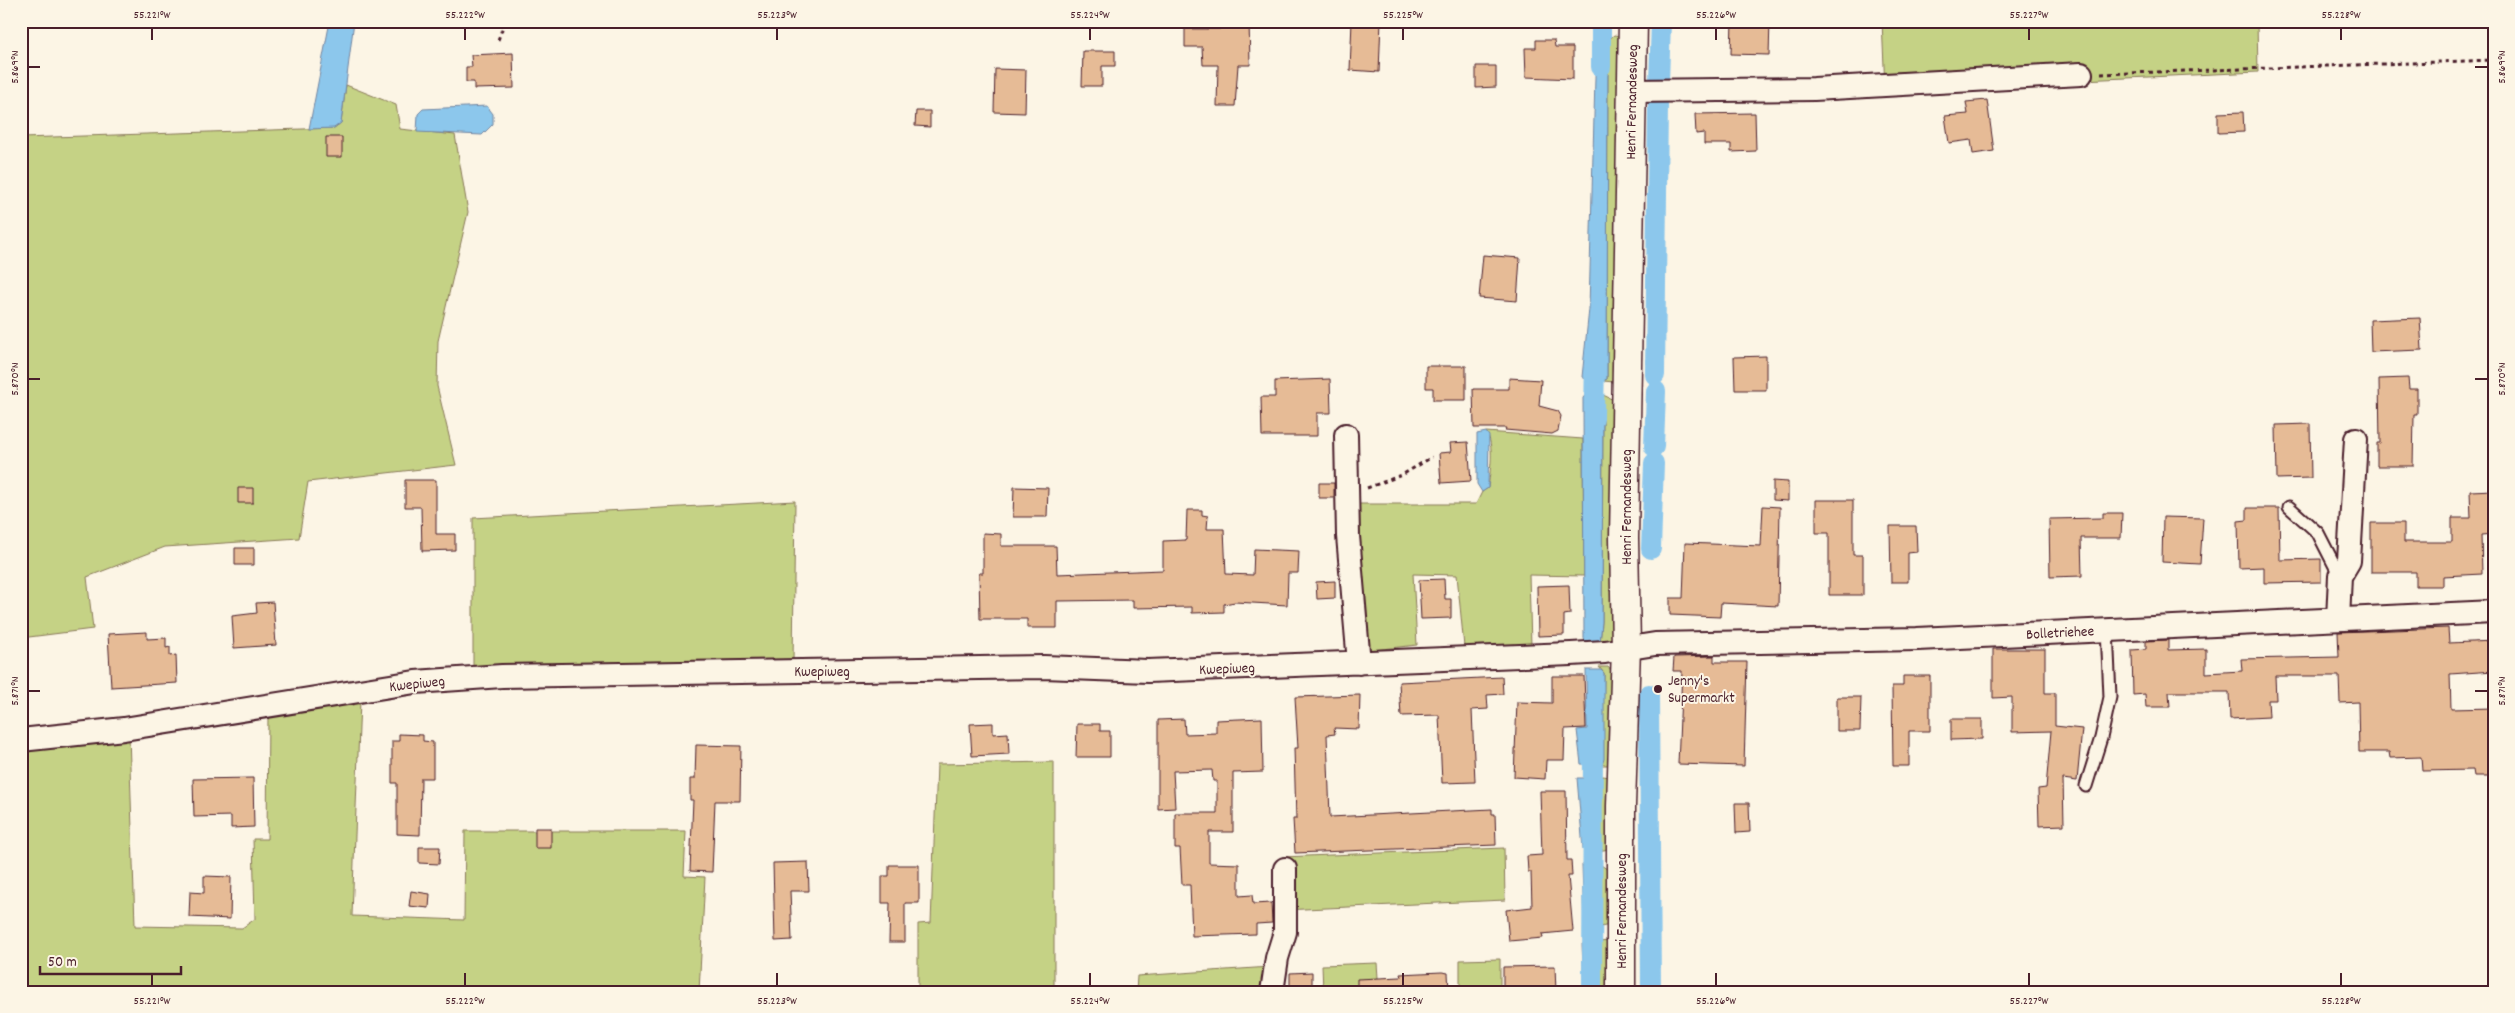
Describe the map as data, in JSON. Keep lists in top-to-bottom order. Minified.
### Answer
{"streets":{"street":["Henri Fernandesweg","Bolletriehee","Kwepiweg"]},"crossings":[["Henri Fernandesweg","Bolletriehee"],["Henri Fernandesweg","Kwepiweg"],["Bolletriehee","Kwepiweg"]],"places":["Jenny's Supermarkt"],"scale_bar":"50 m","coordinates":["55.221°W","55.222°W","55.223°W","55.224°W","55.225°W","55.226°W","55.227°W","55.228°W","5.869°N","5.870°N","5.871°N"]}
